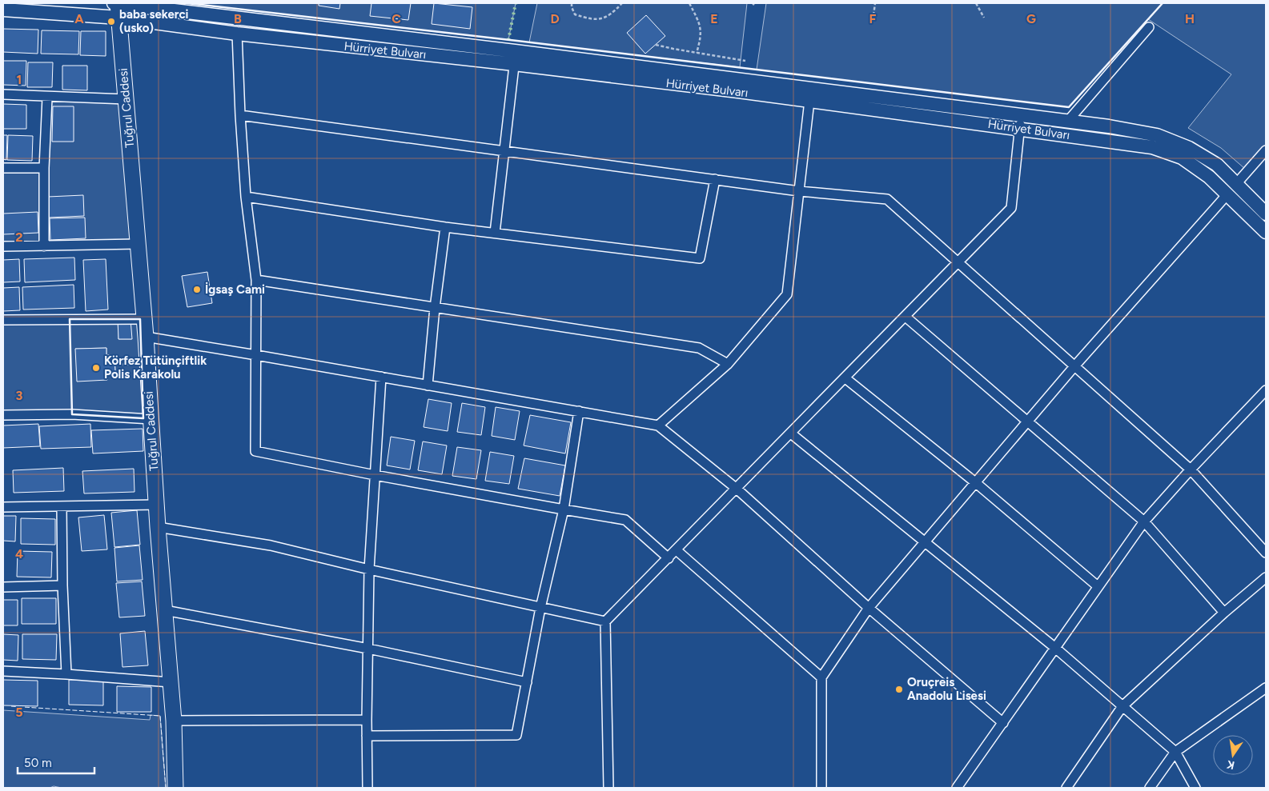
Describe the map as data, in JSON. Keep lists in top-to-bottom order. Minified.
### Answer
{"streets":{"main road":["Hürriyet Bulvarı","Tuğrul Caddesi"]},"crossings":[["Hürriyet Bulvarı","Tuğrul Caddesi"]],"places":["baba sekerci (usko)","İgsaş Cami","Körfez Tütünçiftlik Polis Karakolu","Oruçreis Anadolu Lisesi"],"scale_bar":"50 m","north":"bottom","grid":{"columns":["A","B","C","D","E","F","G","H"],"rows":["1","2","3","4","5"]}}
